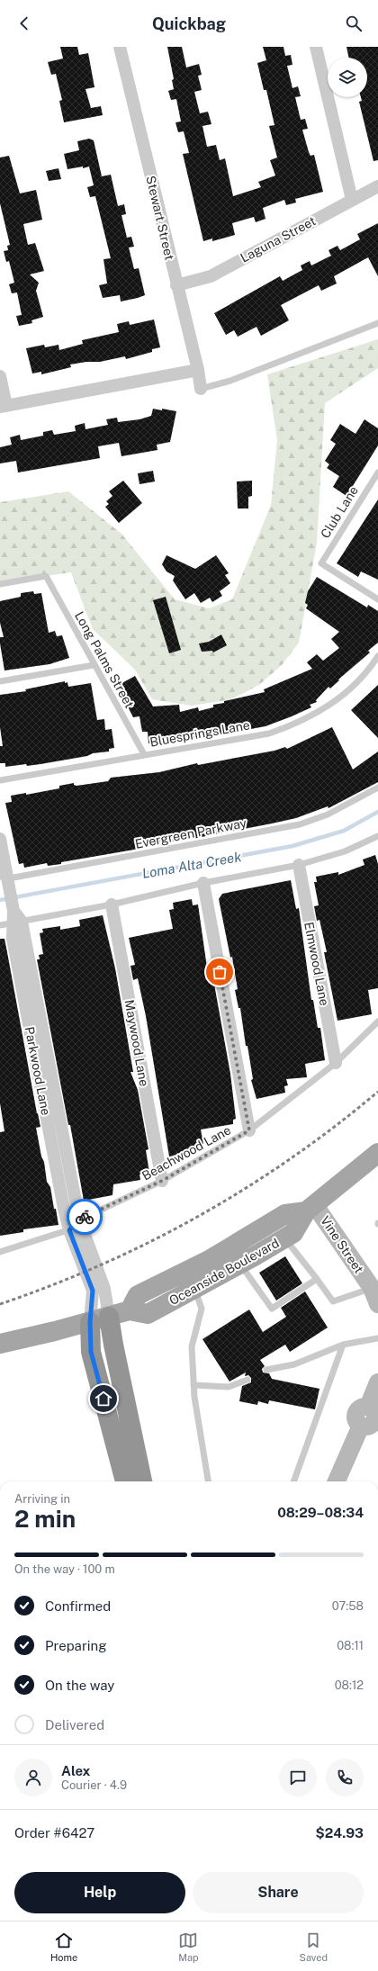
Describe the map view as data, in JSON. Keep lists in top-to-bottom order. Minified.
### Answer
{"streets":{"main road":["Oceanside Boulevard"],"street":["Stewart Street","Laguna Street","Elmwood Lane","Maywood Lane","Parkwood Lane","Vine Street"],"lane":["Club Lane","Long Palms Street","Bluesprings Lane","Evergreen Parkway","Beachwood Lane"]},"crossings":[["Stewart Street","Laguna Street"],["Long Palms Street","Bluesprings Lane"],["Evergreen Parkway","Parkwood Lane"],["Elmwood Lane","Beachwood Lane"],["Maywood Lane","Beachwood Lane"],["Parkwood Lane","Beachwood Lane"],["Parkwood Lane","Oceanside Boulevard"],["Vine Street","Oceanside Boulevard"]],"water":["Loma Alta Creek"],"page":{"header":"Quickbag","heading":["2 min","Arriving in","08:29–08:34"],"panel":["Alex","Courier · 4.9","Order #6427","$24.93"],"bar":"On the way · 100 m","list":[["Confirmed","07:58"],["Preparing","08:11"],["On the way","08:12"],"Delivered"],"buttons":["Help","Share"],"tabs":["Home","Map","Saved"]}}
